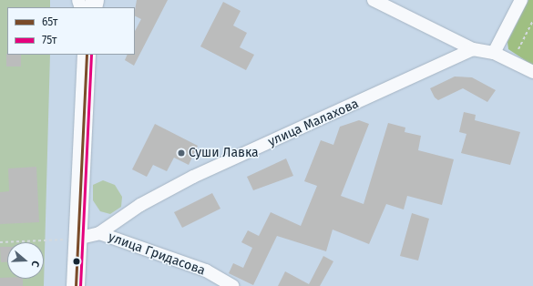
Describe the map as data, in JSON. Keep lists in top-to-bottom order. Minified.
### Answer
{"streets":{"street":["улица Малахова","улица Гридасова"]},"crossings":[["улица Малахова","улица Гридасова"]],"places":["Суши Лавка"],"lines":["transit line 65т","transit line 75т"],"legend":["65т","75т"],"north":"right"}
